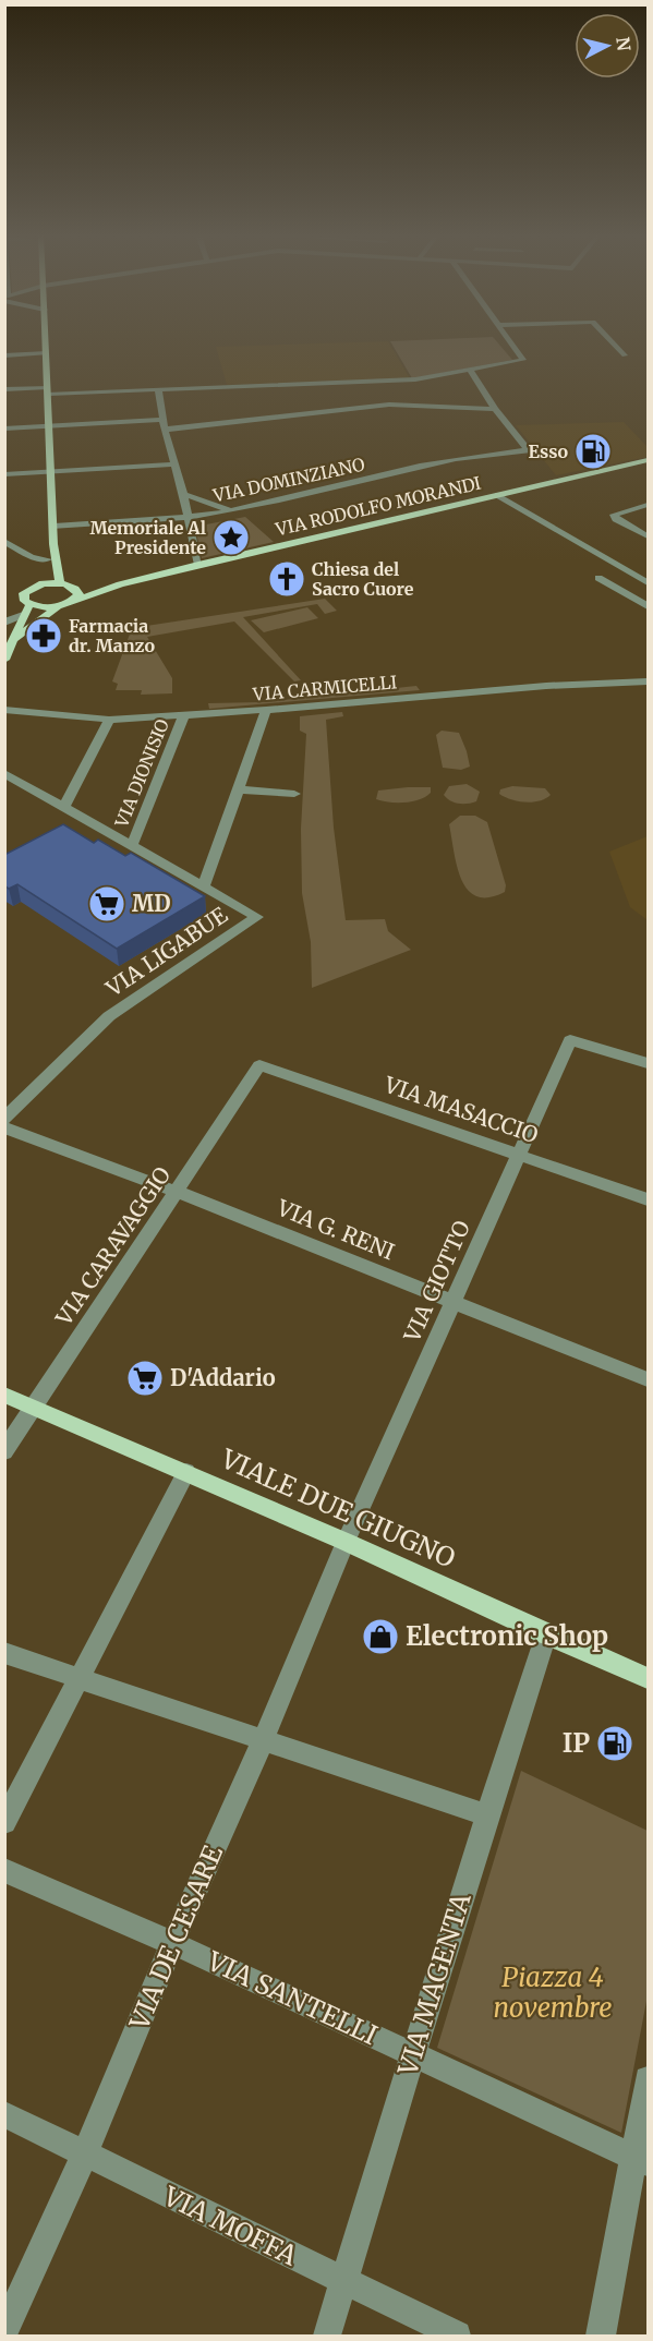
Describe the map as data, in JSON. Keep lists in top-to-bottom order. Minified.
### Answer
{"streets":{"main road":["VIA RODOLFO MORANDI","VIALE DUE GIUGNO"],"street":["VIA DOMINZIANO","VIA CARMICELLI","VIA DIONISIO","VIA LIGABUE","VIA MASACCIO","VIA G. RENI","VIA CARAVAGGIO","VIA GIOTTO","VIA DE CESARE","VIA MAGENTA","VIA SANTELLI","VIA MOFFA"]},"crossings":[["VIA CARMICELLI","VIA DIONISIO"],["VIA DIONISIO","VIA LIGABUE"],["VIA MASACCIO","VIA CARAVAGGIO"],["VIA MASACCIO","VIA GIOTTO"],["VIA G. RENI","VIA CARAVAGGIO"],["VIA G. RENI","VIA GIOTTO"],["VIA CARAVAGGIO","VIALE DUE GIUGNO"],["VIA GIOTTO","VIALE DUE GIUGNO"],["VIA GIOTTO","VIA DE CESARE"],["VIALE DUE GIUGNO","VIA DE CESARE"],["VIALE DUE GIUGNO","VIA MAGENTA"],["VIA DE CESARE","VIA SANTELLI"],["VIA DE CESARE","VIA MOFFA"],["VIA MAGENTA","VIA SANTELLI"],["VIA MAGENTA","VIA MOFFA"]],"parks":["Piazza 4 novembre"],"places":{"fuel station":["Esso","IP"],"place":["Memoriale Al Presidente"],"church":["Chiesa del Sacro Cuore"],"pharmacy":["Farmacia dr. Manzo"],"supermarket":["MD","D'Addario"],"shop":["Electronic Shop"]},"north":"right"}
